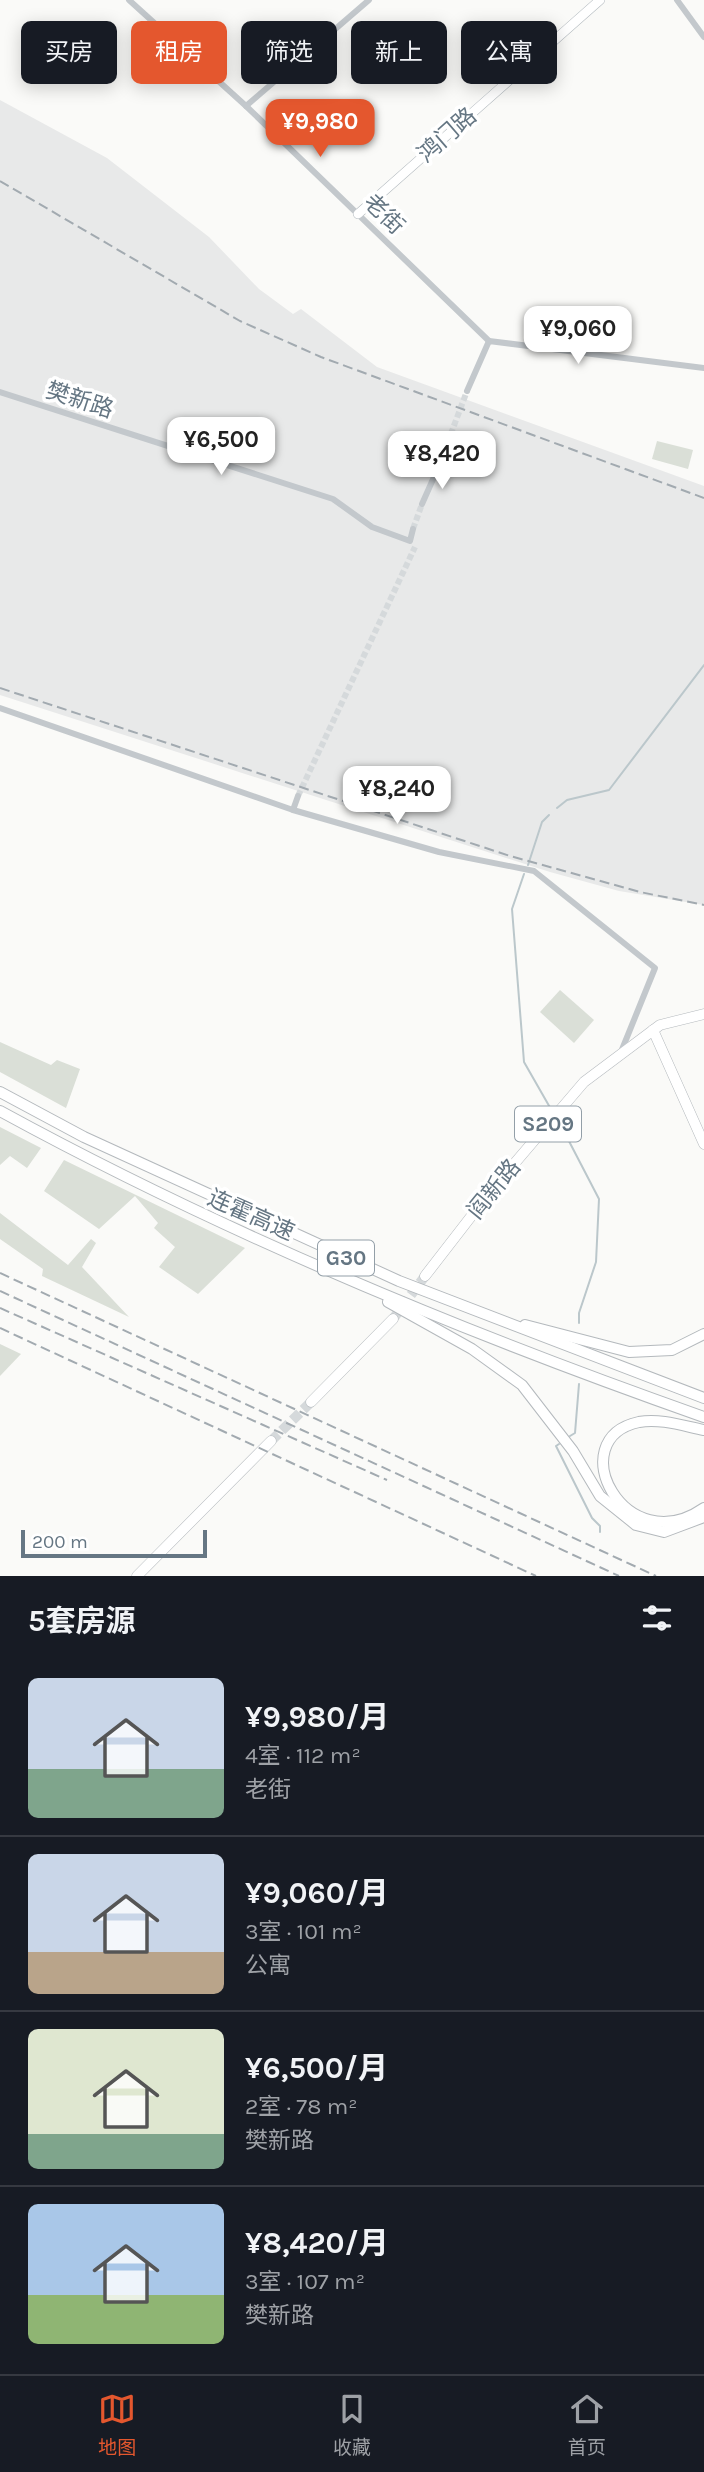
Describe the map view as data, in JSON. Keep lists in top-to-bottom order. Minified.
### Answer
{"streets":{"highway":["连霍高速","G30"],"main road":["S209","阎新路"],"street":["鸿门路","老街","樊新路"]},"crossings":[["鸿门路","老街"]],"scale_bar":"200 m","page":{"chip":["买房","租房","筛选","新上","公寓"],"price":["¥9,980","¥9,060","¥6,500","¥8,420","¥8,240"],"scale":"200 m","heading":"5套房源","list":[{"name":"¥9,980/月","note":"4室 · 112 m² · 老街"},{"name":"¥9,060/月","note":"3室 · 101 m² · 公寓"},{"name":"¥6,500/月","note":"2室 · 78 m² · 樊新路"},{"name":"¥8,420/月","note":"3室 · 107 m² · 樊新路"}],"tabs":["地图","收藏","首页"]}}
